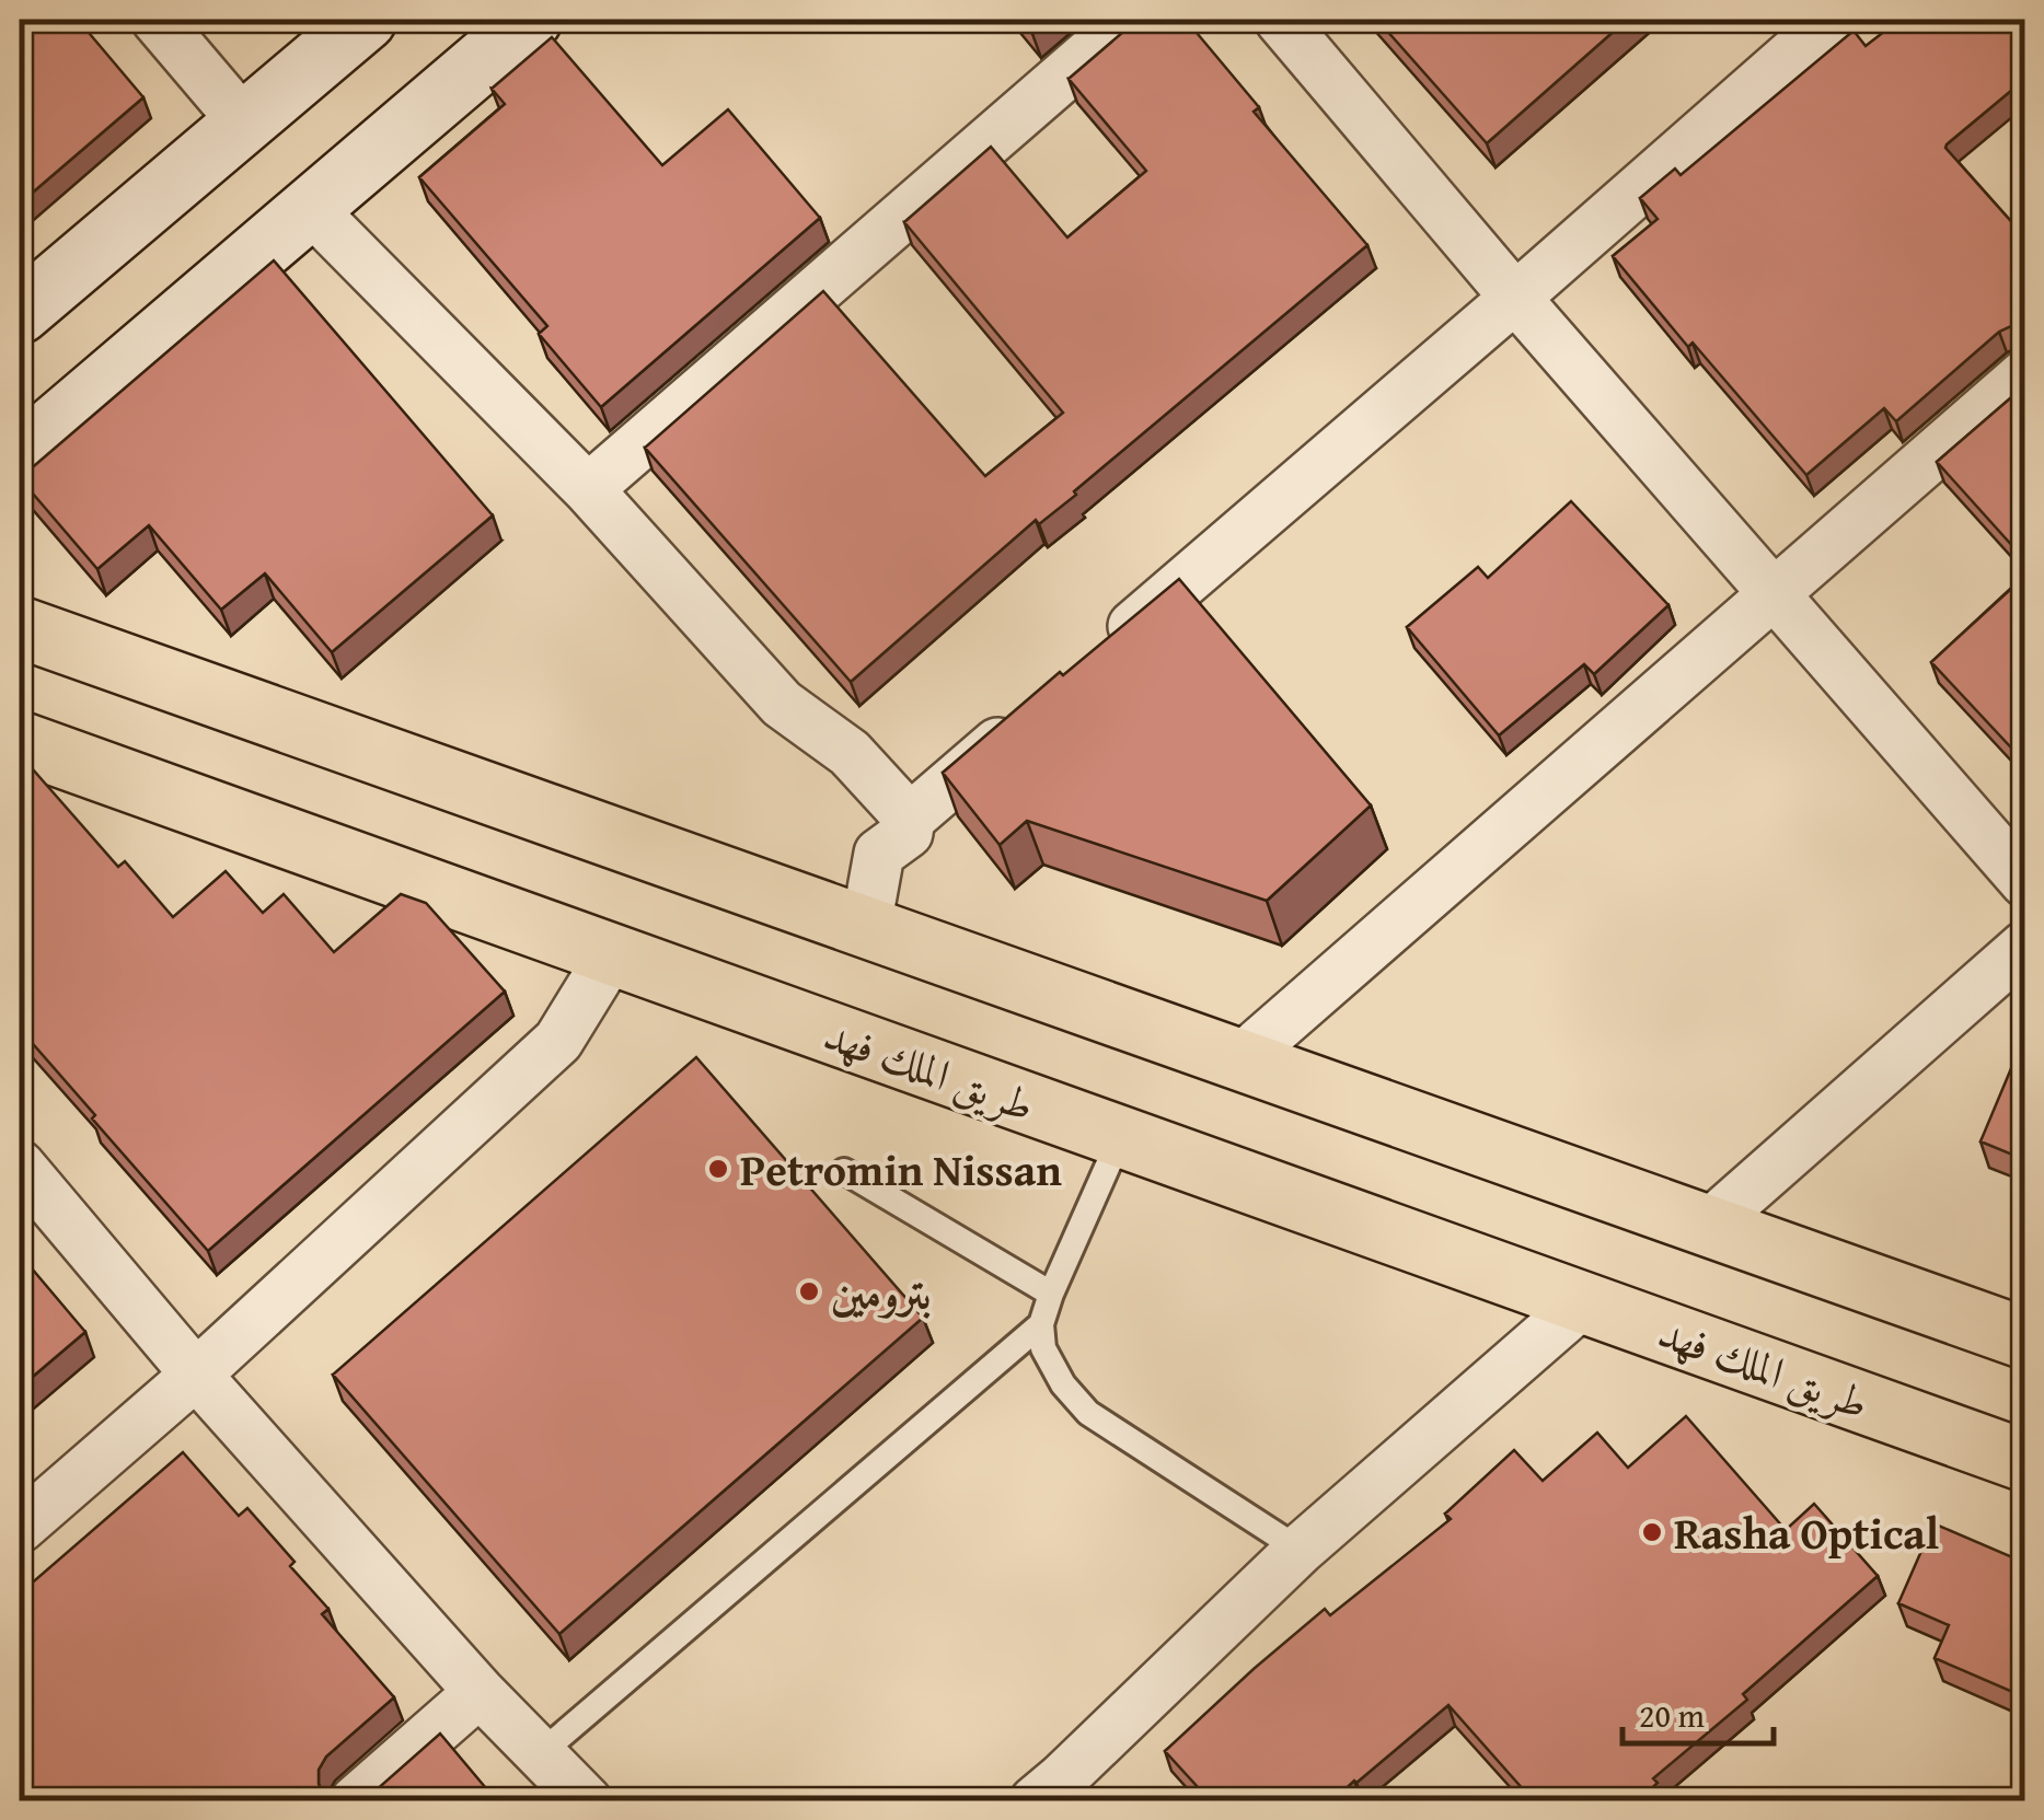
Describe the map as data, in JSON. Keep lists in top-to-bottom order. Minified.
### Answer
{"streets":{"highway":["طريق الملك فهد"]},"places":["Petromin Nissan","بترومين","Rasha Optical"],"scale_bar":"20 m"}
